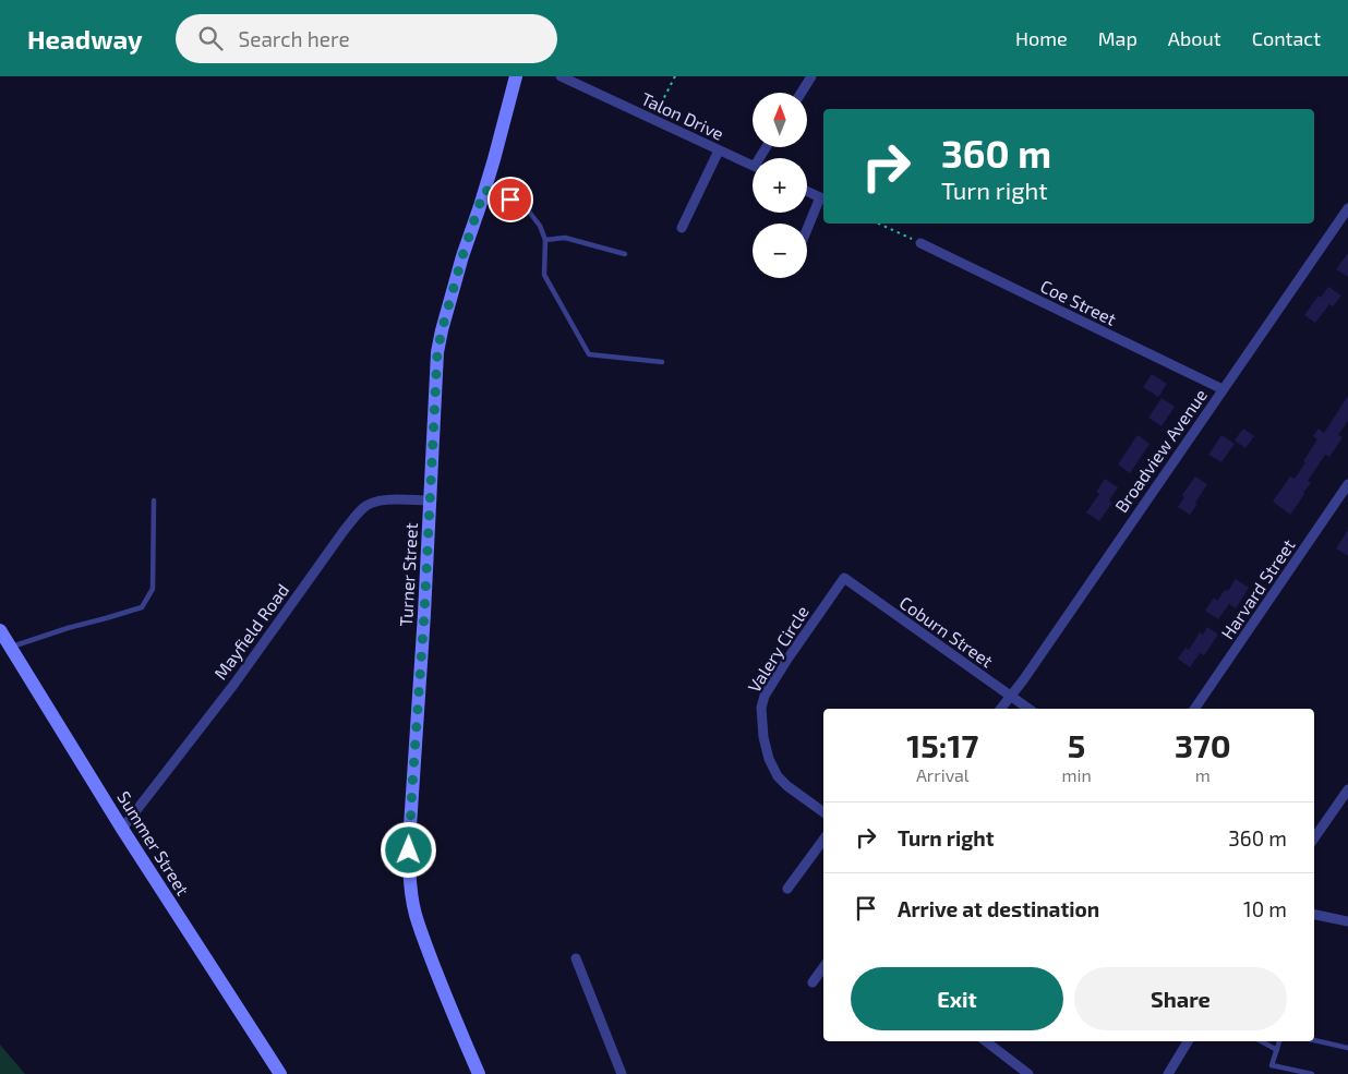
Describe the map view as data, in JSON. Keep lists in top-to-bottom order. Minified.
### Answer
{"streets":{"main road":["Turner Street","Summer Street"],"street":["Talon Drive","Coe Street","Broadview Avenue","Harvard Street","Mayfield Road","Coburn Street","Valery Circle"]},"crossings":[["Coe Street","Broadview Avenue"],["Broadview Avenue","Coburn Street"],["Turner Street","Mayfield Road"],["Mayfield Road","Summer Street"],["Coburn Street","Valery Circle"]],"north":"top","page":{"header":"Headway","search":"Search here","nav":["Home","Map","About","Contact"],"map_buttons":["+","−"],"turn":["360 m","Turn right"],"eta":["15:17","Arrival","5","min","370","m"],"list":[{"name":"Turn right","value":"360 m"},{"name":"Arrive at destination","value":"10 m"}],"buttons":["Exit","Share"]}}
